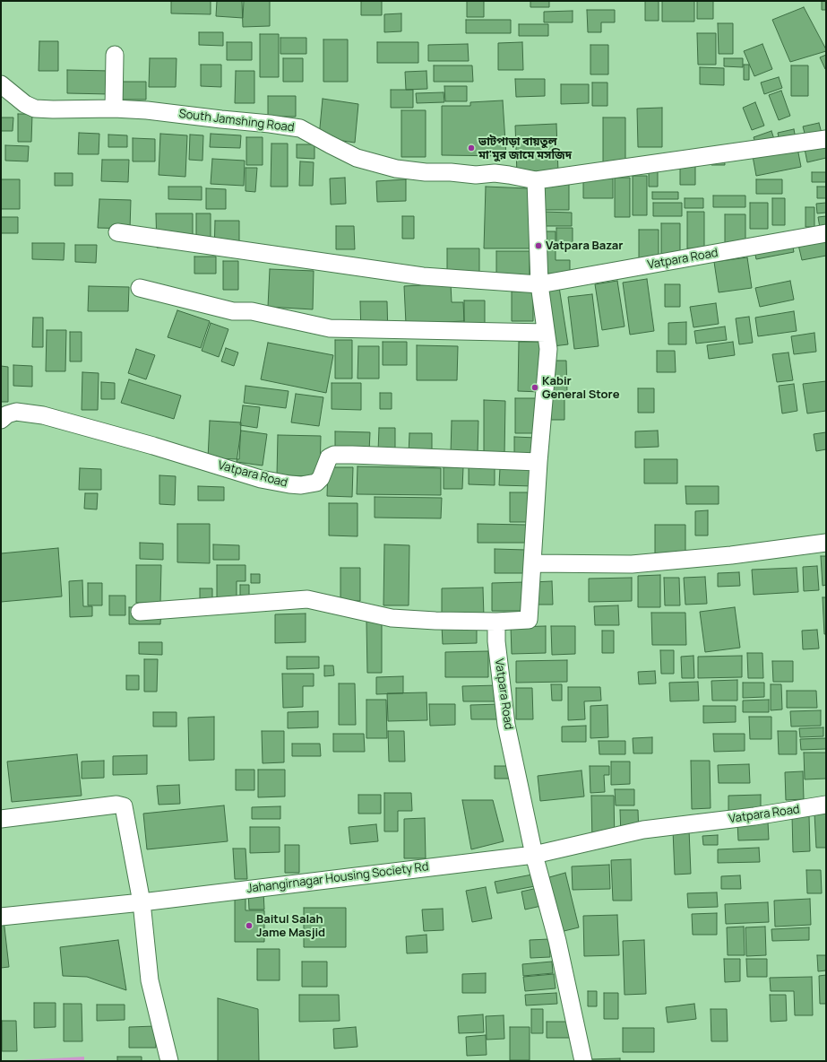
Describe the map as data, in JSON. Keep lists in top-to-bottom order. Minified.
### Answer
{"streets":{"street":["South Jamshing Road","Vatpara Road","Jahangirnagar Housing Society Rd"]},"crossings":[["Vatpara Road","Jahangirnagar Housing Society Rd"]],"places":["ভাটপাড়া বায়তুল মা'মুর জামে মসজিদ","Vatpara Bazar","Kabir General Store","Baitul Salah Jame Masjid"]}
